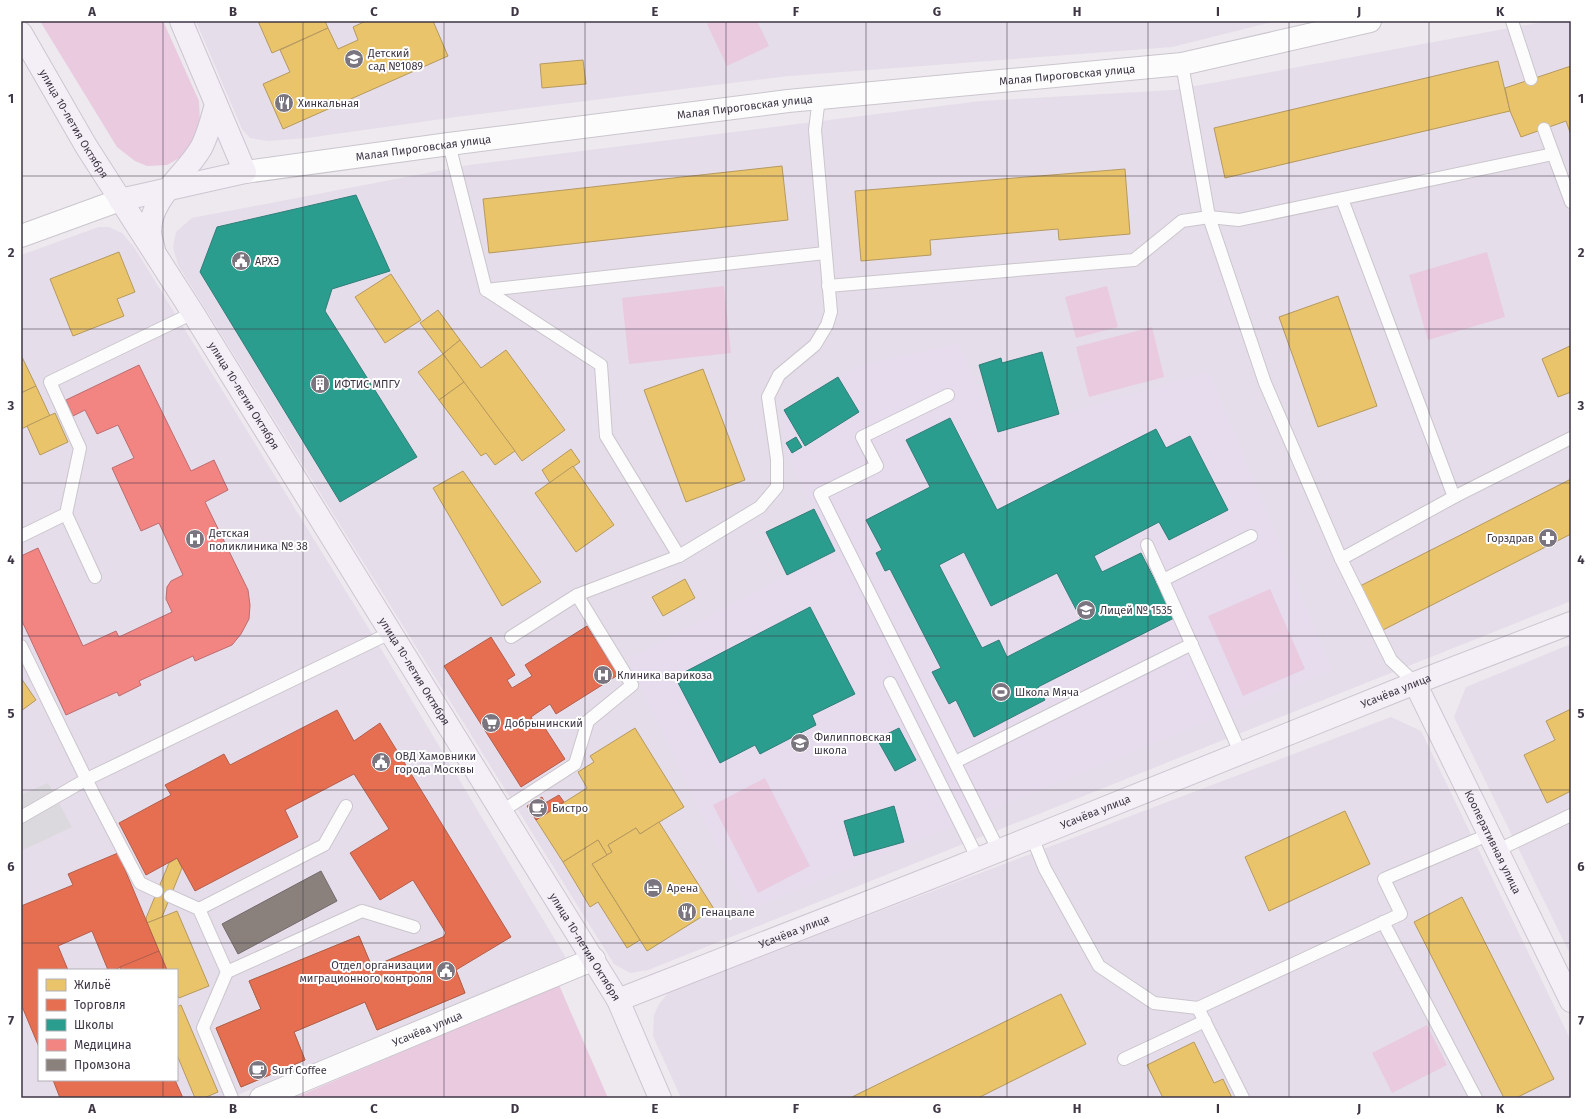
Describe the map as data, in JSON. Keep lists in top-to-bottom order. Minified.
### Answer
{"streets":{"street":["Малая Пироговская улица","улица 10-летия Октября","Усачёва улица","Кооперативная улица"]},"crossings":[["Малая Пироговская улица","улица 10-летия Октября"],["улица 10-летия Октября","Усачёва улица"],["Усачёва улица","Кооперативная улица"]],"places":{"school or university":["Детский сад №1089","Лицей № 1535","Филипповская школа"],"restaurant":["Хинкальная","Генацвале"],"public building":["АРХЭ","ОВД Хамовники города Москвы","Отдел организации миграционного контроля"],"building":["ИФТИС МПГУ"],"pharmacy":["Горздрав"],"hospital":["Детская поликлиника № 38","Клиника варикоза"],"sports":["Школа Мяча"],"supermarket":["Добрынинский"],"cafe":["Бистро","Surf Coffee"],"hotel":["Арена"]},"legend":["Жильё","Торговля","Школы","Медицина","Промзона"],"grid":{"columns":["A","B","C","D","E","F","G","H","I","J","K"],"rows":["1","2","3","4","5","6","7"]}}
